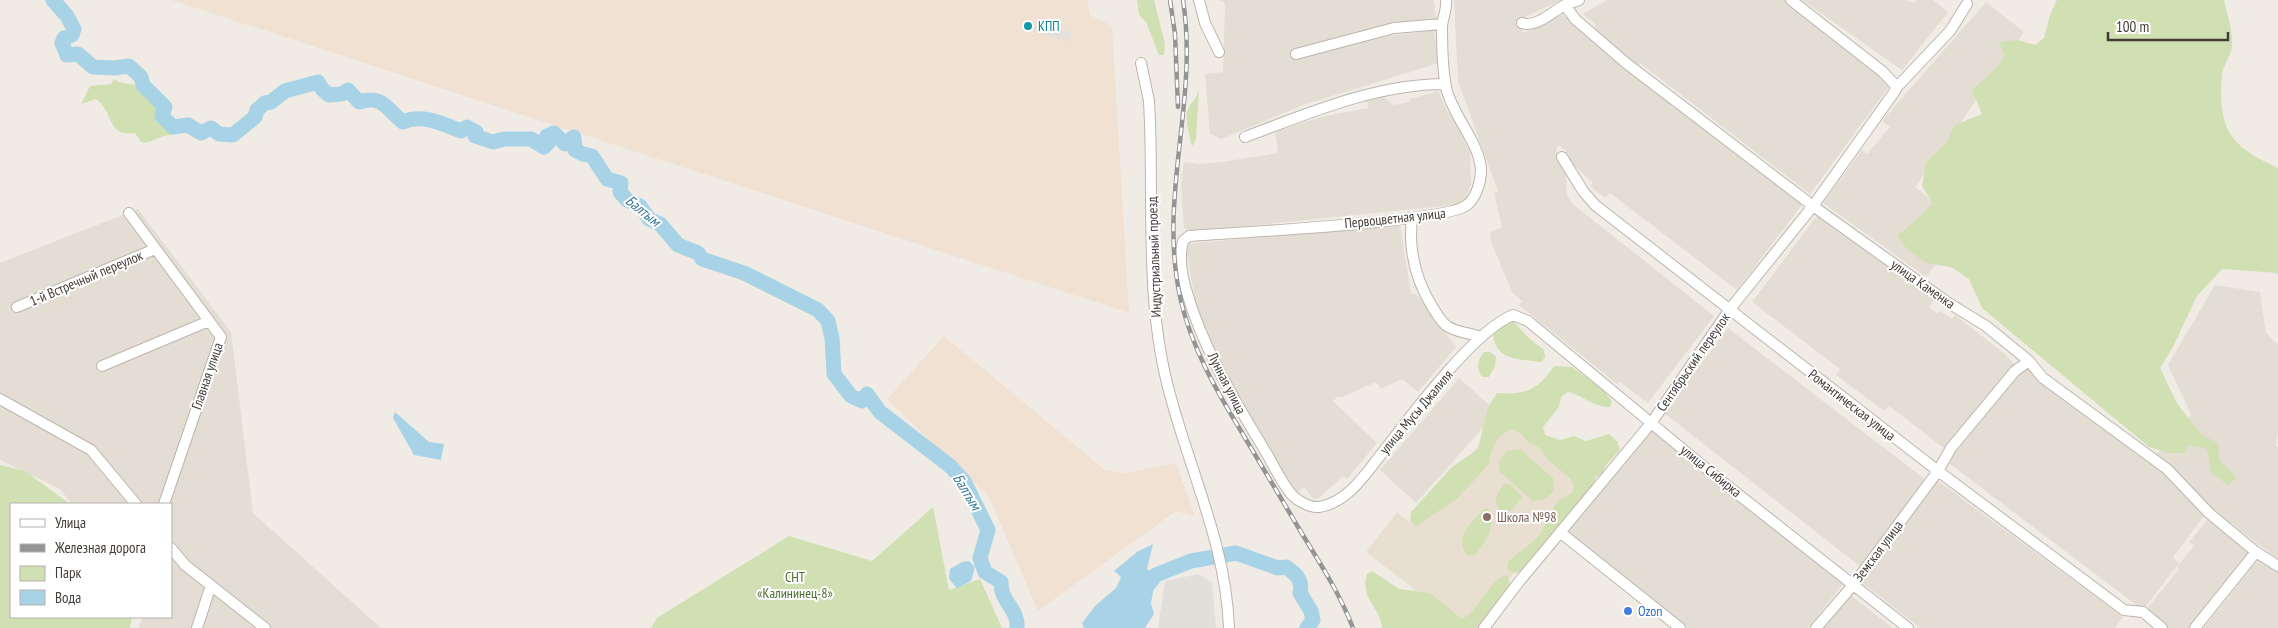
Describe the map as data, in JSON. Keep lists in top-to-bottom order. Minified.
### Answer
{"streets":{"street":["Первоцветная улица","Индустриальный проезд","1-й Встречный переулок","улица Каменка","Сентябрьский переулок","Главная улица","Лунная улица","Романтическая улица","улица Мусы Джалиля","улица Сибирка","Земская улица"]},"crossings":[["Первоцветная улица","Лунная улица"],["1-й Встречный переулок","Главная улица"],["улица Каменка","Сентябрьский переулок"],["улица Каменка","Земская улица"],["Сентябрьский переулок","Романтическая улица"],["Сентябрьский переулок","улица Сибирка"],["Лунная улица","улица Мусы Джалиля"],["Романтическая улица","Земская улица"],["улица Мусы Джалиля","улица Сибирка"],["улица Сибирка","Земская улица"]],"water":["Балтым"],"parks":["СНТ «Калининец-8»"],"places":["КПП","Школа №98","Ozon"],"legend":["Улица","Железная дорога","Парк","Вода"],"scale_bar":"100 m"}
